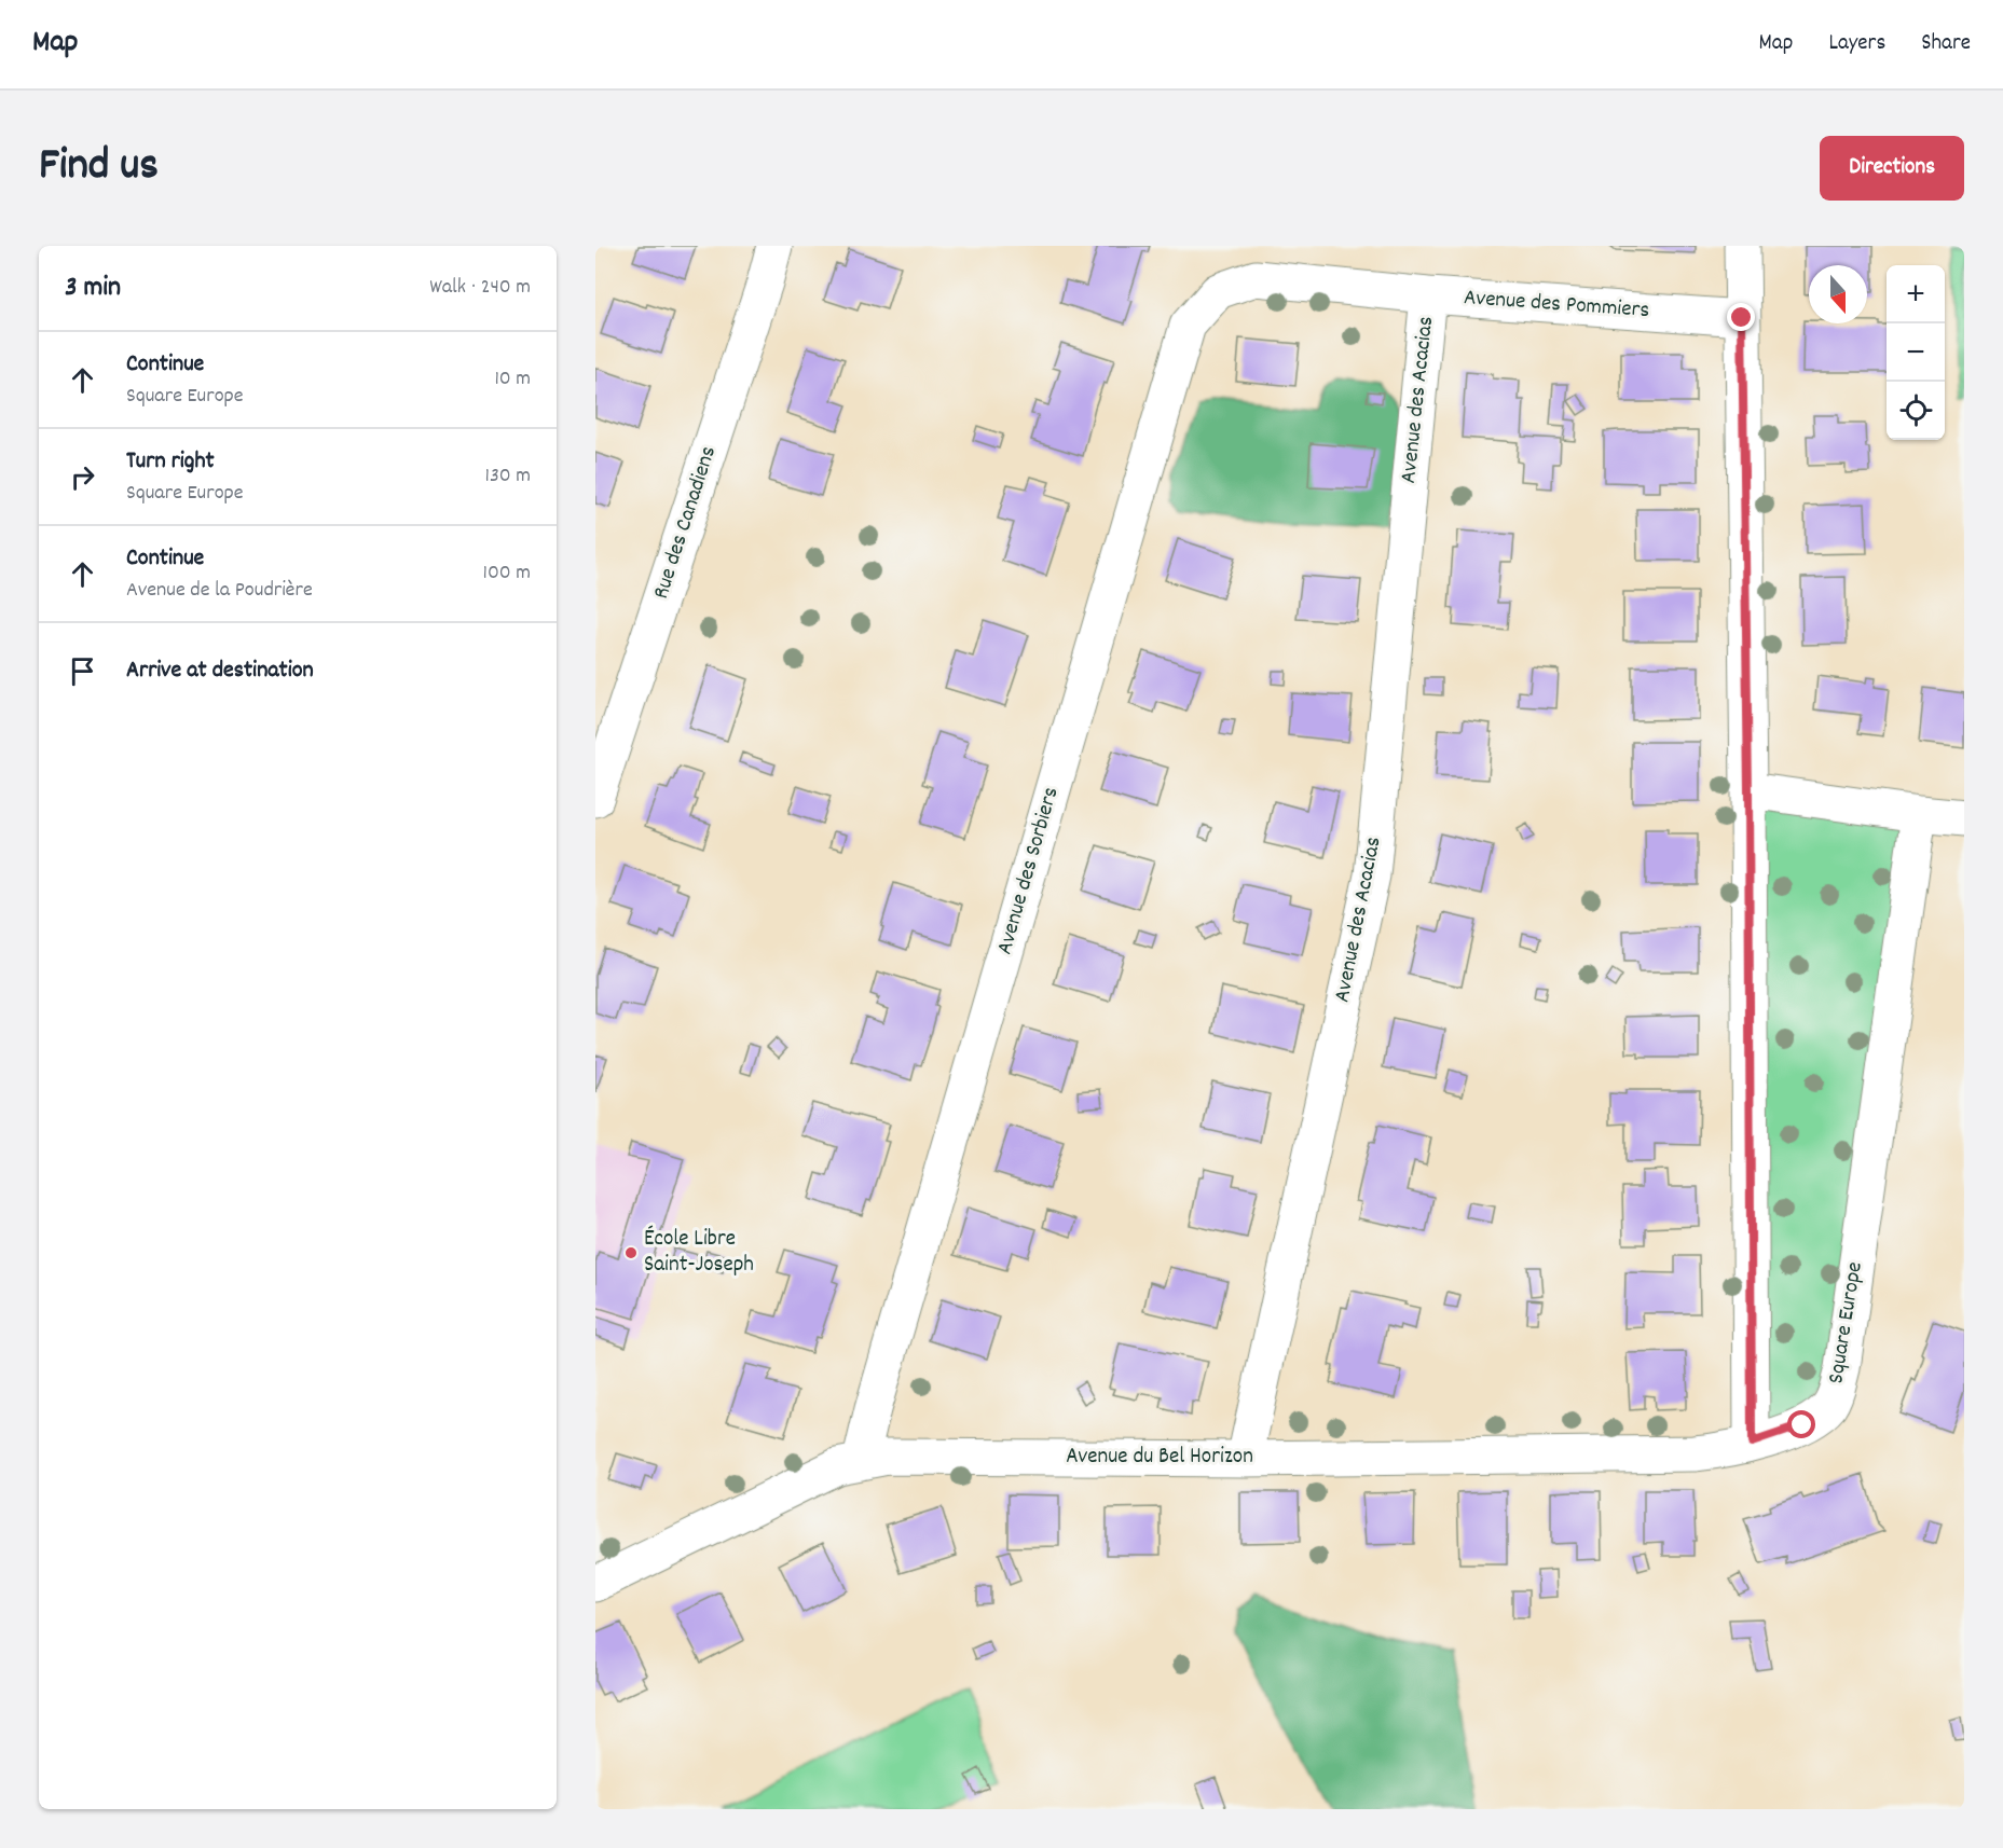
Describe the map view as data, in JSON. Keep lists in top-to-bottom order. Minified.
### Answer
{"streets":{"street":["Avenue des Pommiers","Avenue des Acacias","Rue des Canadiens","Avenue des Sorbiers","Square Europe","Avenue du Bel Horizon"]},"crossings":[["Avenue des Pommiers","Avenue des Acacias"],["Avenue des Pommiers","Avenue des Sorbiers"],["Avenue des Acacias","Avenue du Bel Horizon"],["Avenue des Sorbiers","Avenue du Bel Horizon"],["Square Europe","Avenue du Bel Horizon"]],"places":["École Libre Saint-Joseph"],"north":"bottom","page":{"header":"Map","nav":["Map","Layers","Share"],"title":"Find us","buttons":"Directions","heading":["3 min","Walk · 240 m"],"map_buttons":["+","−"],"list":[["Continue","Square Europe","10 m"],["Turn right","Square Europe","130 m"],["Continue","Avenue de la Poudrière","100 m"],"Arrive at destination"]}}
